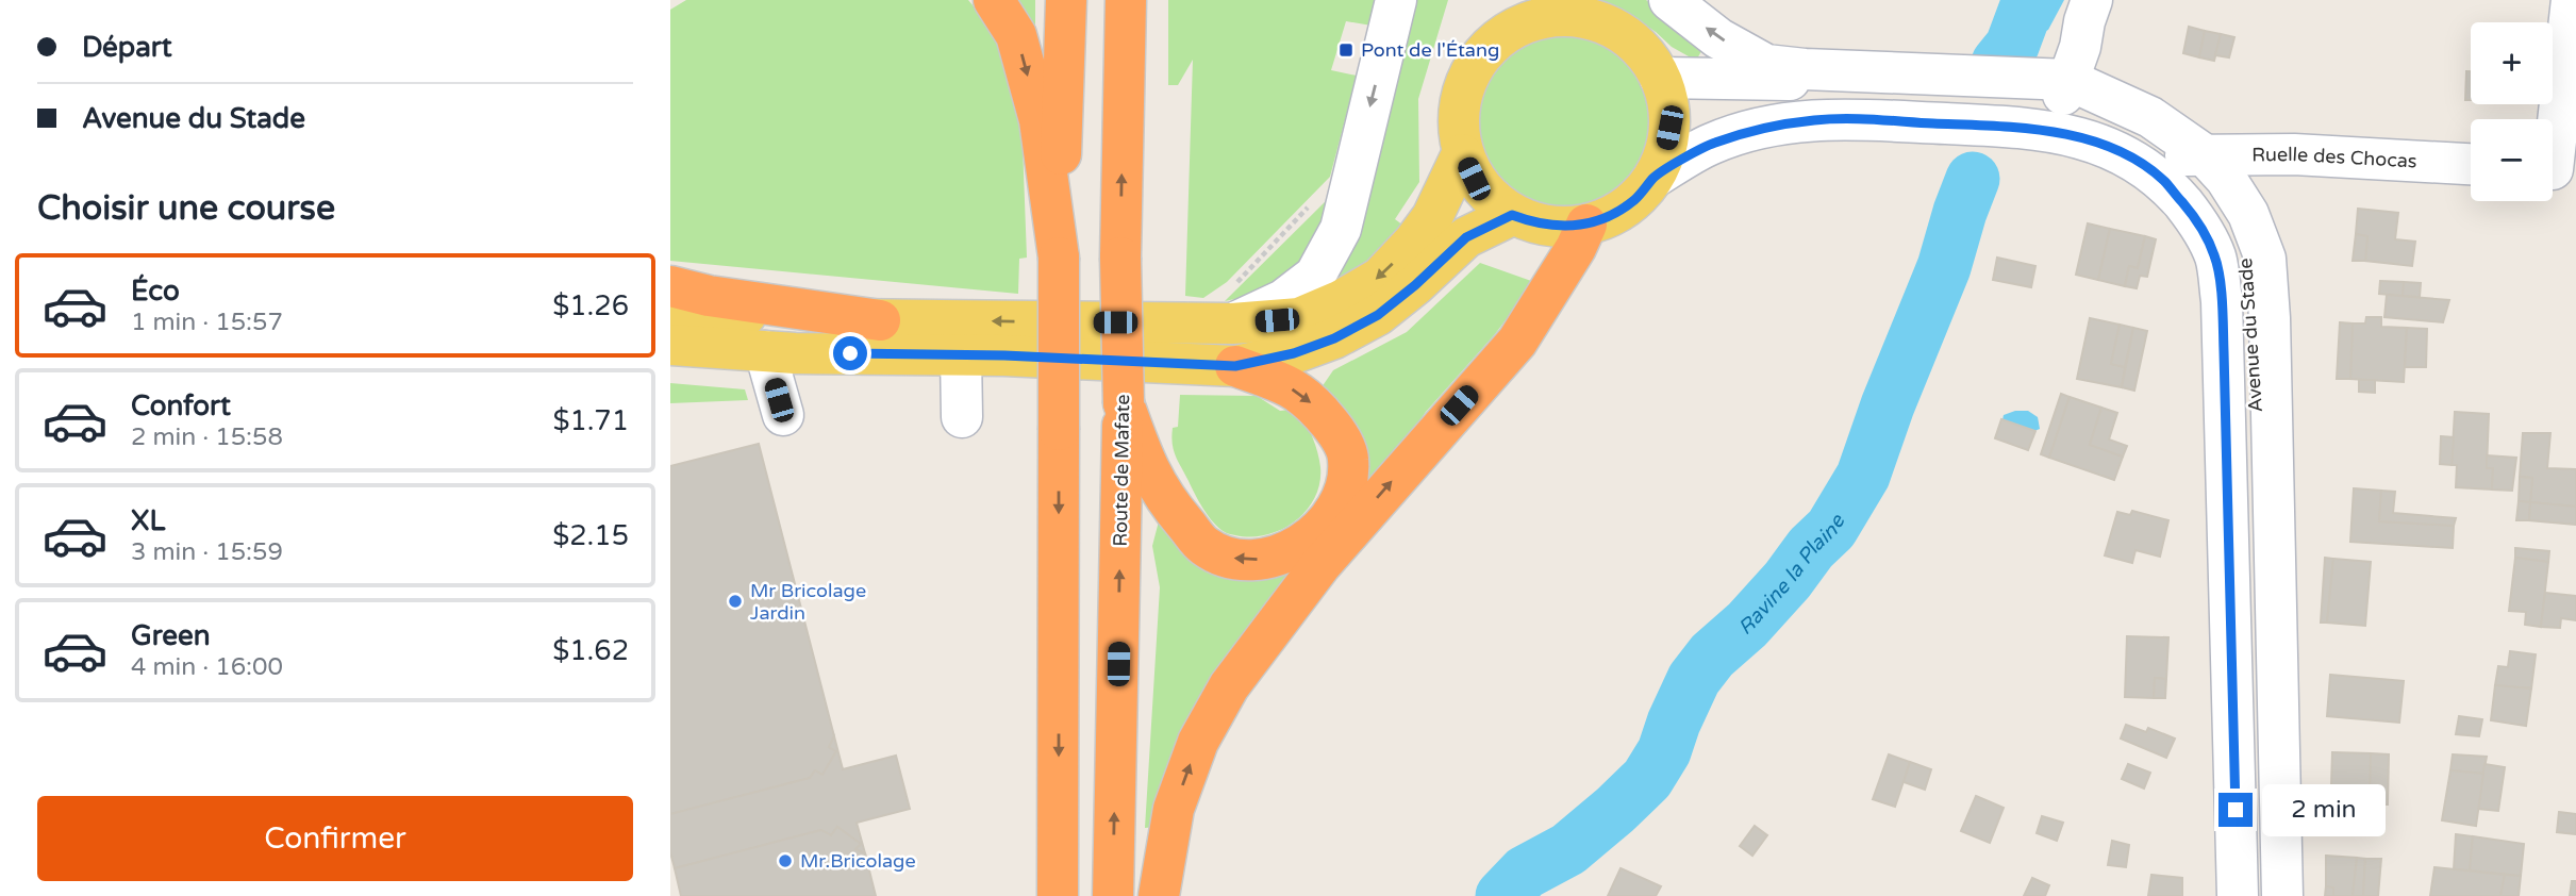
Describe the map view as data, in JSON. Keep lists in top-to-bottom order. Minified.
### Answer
{"streets":{"highway":["Route de Mafate"],"street":["Ruelle des Chocas","Avenue du Stade"]},"crossings":[["Ruelle des Chocas","Avenue du Stade"]],"water":["Ravine la Plaine"],"places":{"transit":["Pont de l'Étang"],"other":["Mr Bricolage Jardin","Mr.Bricolage"]},"page":{"banner":["Départ","Avenue du Stade"],"map_buttons":["+","−"],"heading":"Choisir une course","list":[{"name":"Éco","note":"1 min · 15:57","value":"$1.26"},{"name":"Confort","note":"2 min · 15:58","value":"$1.71"},{"name":"XL","note":"3 min · 15:59","value":"$2.15"},{"name":"Green","note":"4 min · 16:00","value":"$1.62"}],"buttons":"Confirmer","bubble":"2 min"}}
